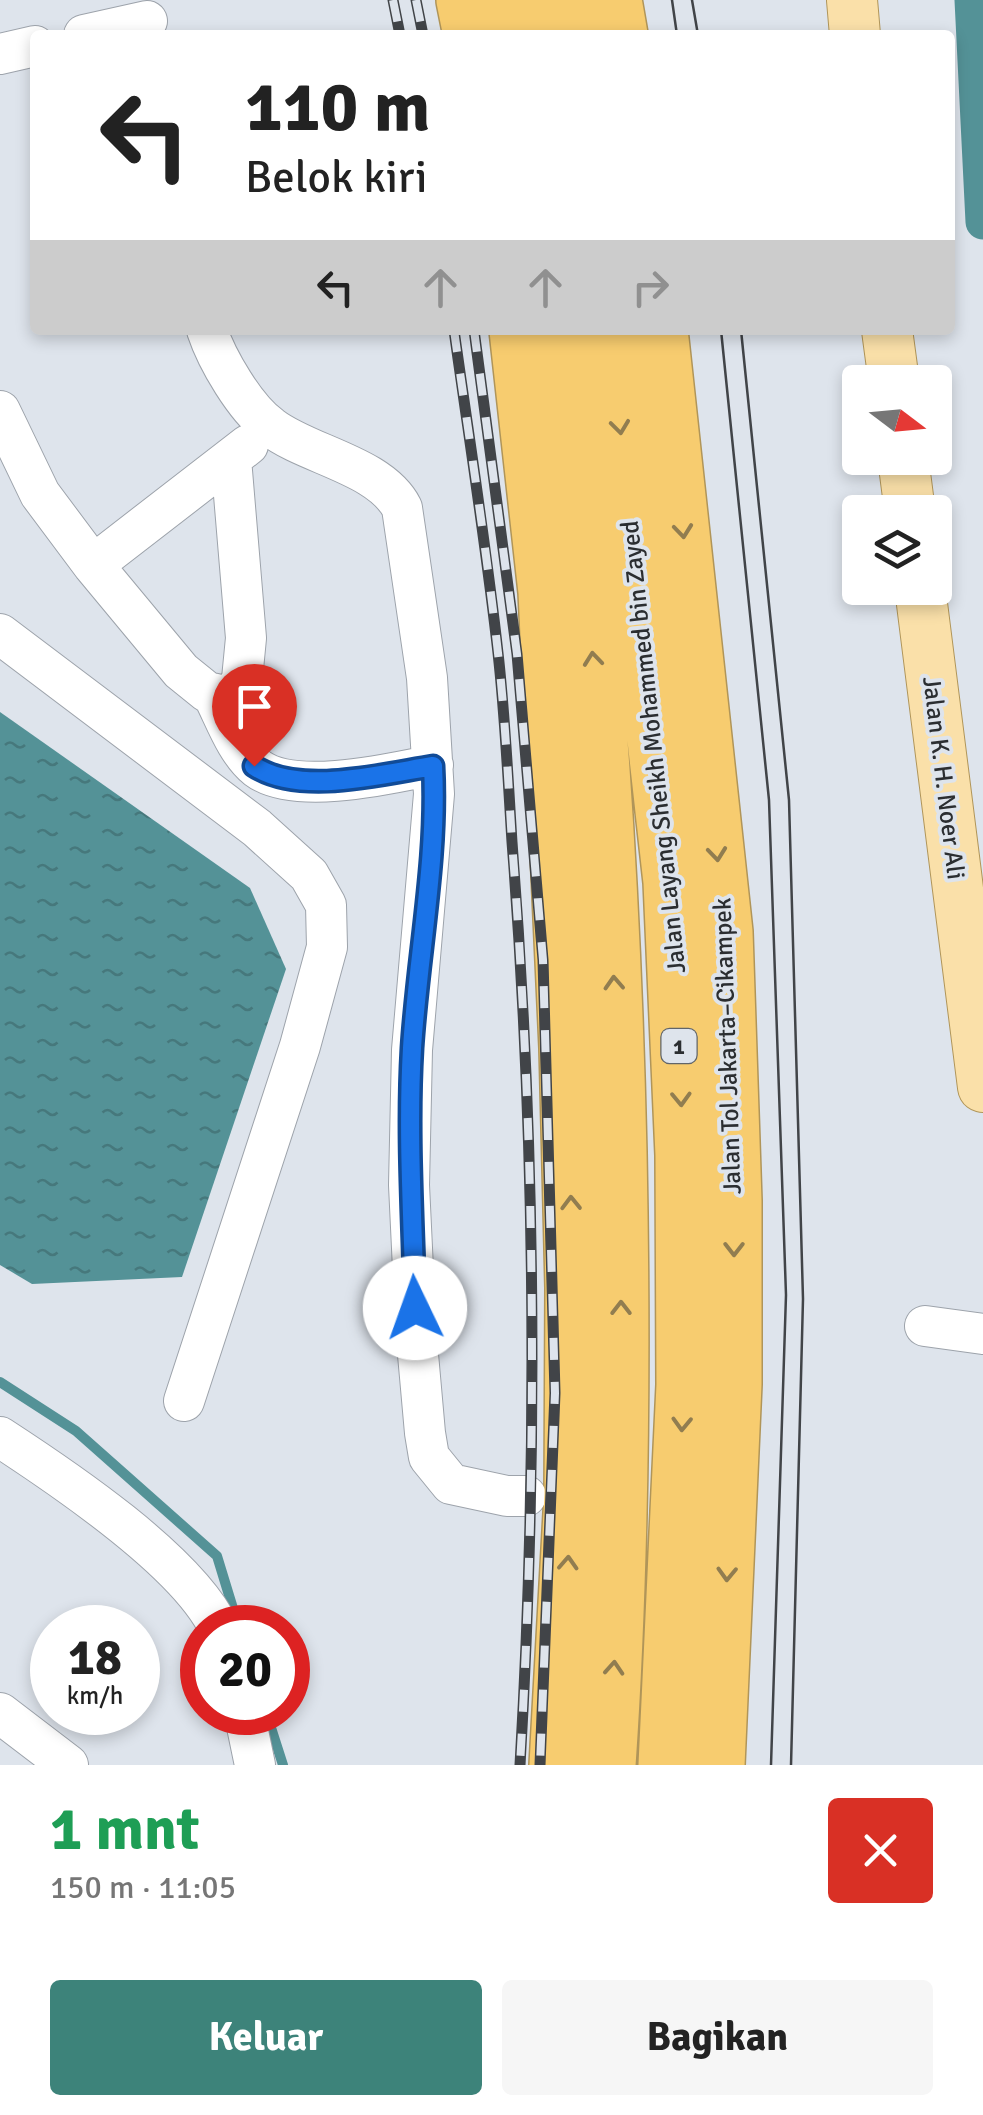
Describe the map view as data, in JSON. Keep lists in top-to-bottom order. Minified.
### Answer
{"streets":{"highway":["Jalan Layang Sheikh Mohammed bin Zayed","1","Jalan Tol Jakarta–Cikampek"],"main road":["Jalan K. H. Noer Ali"]},"north":"right","page":{"turn":["110 m","Belok kiri"],"speed":"18 km/h","limit":"20","heading":["1 mnt","150 m · 11:05"],"buttons":["Keluar","Bagikan"]}}
